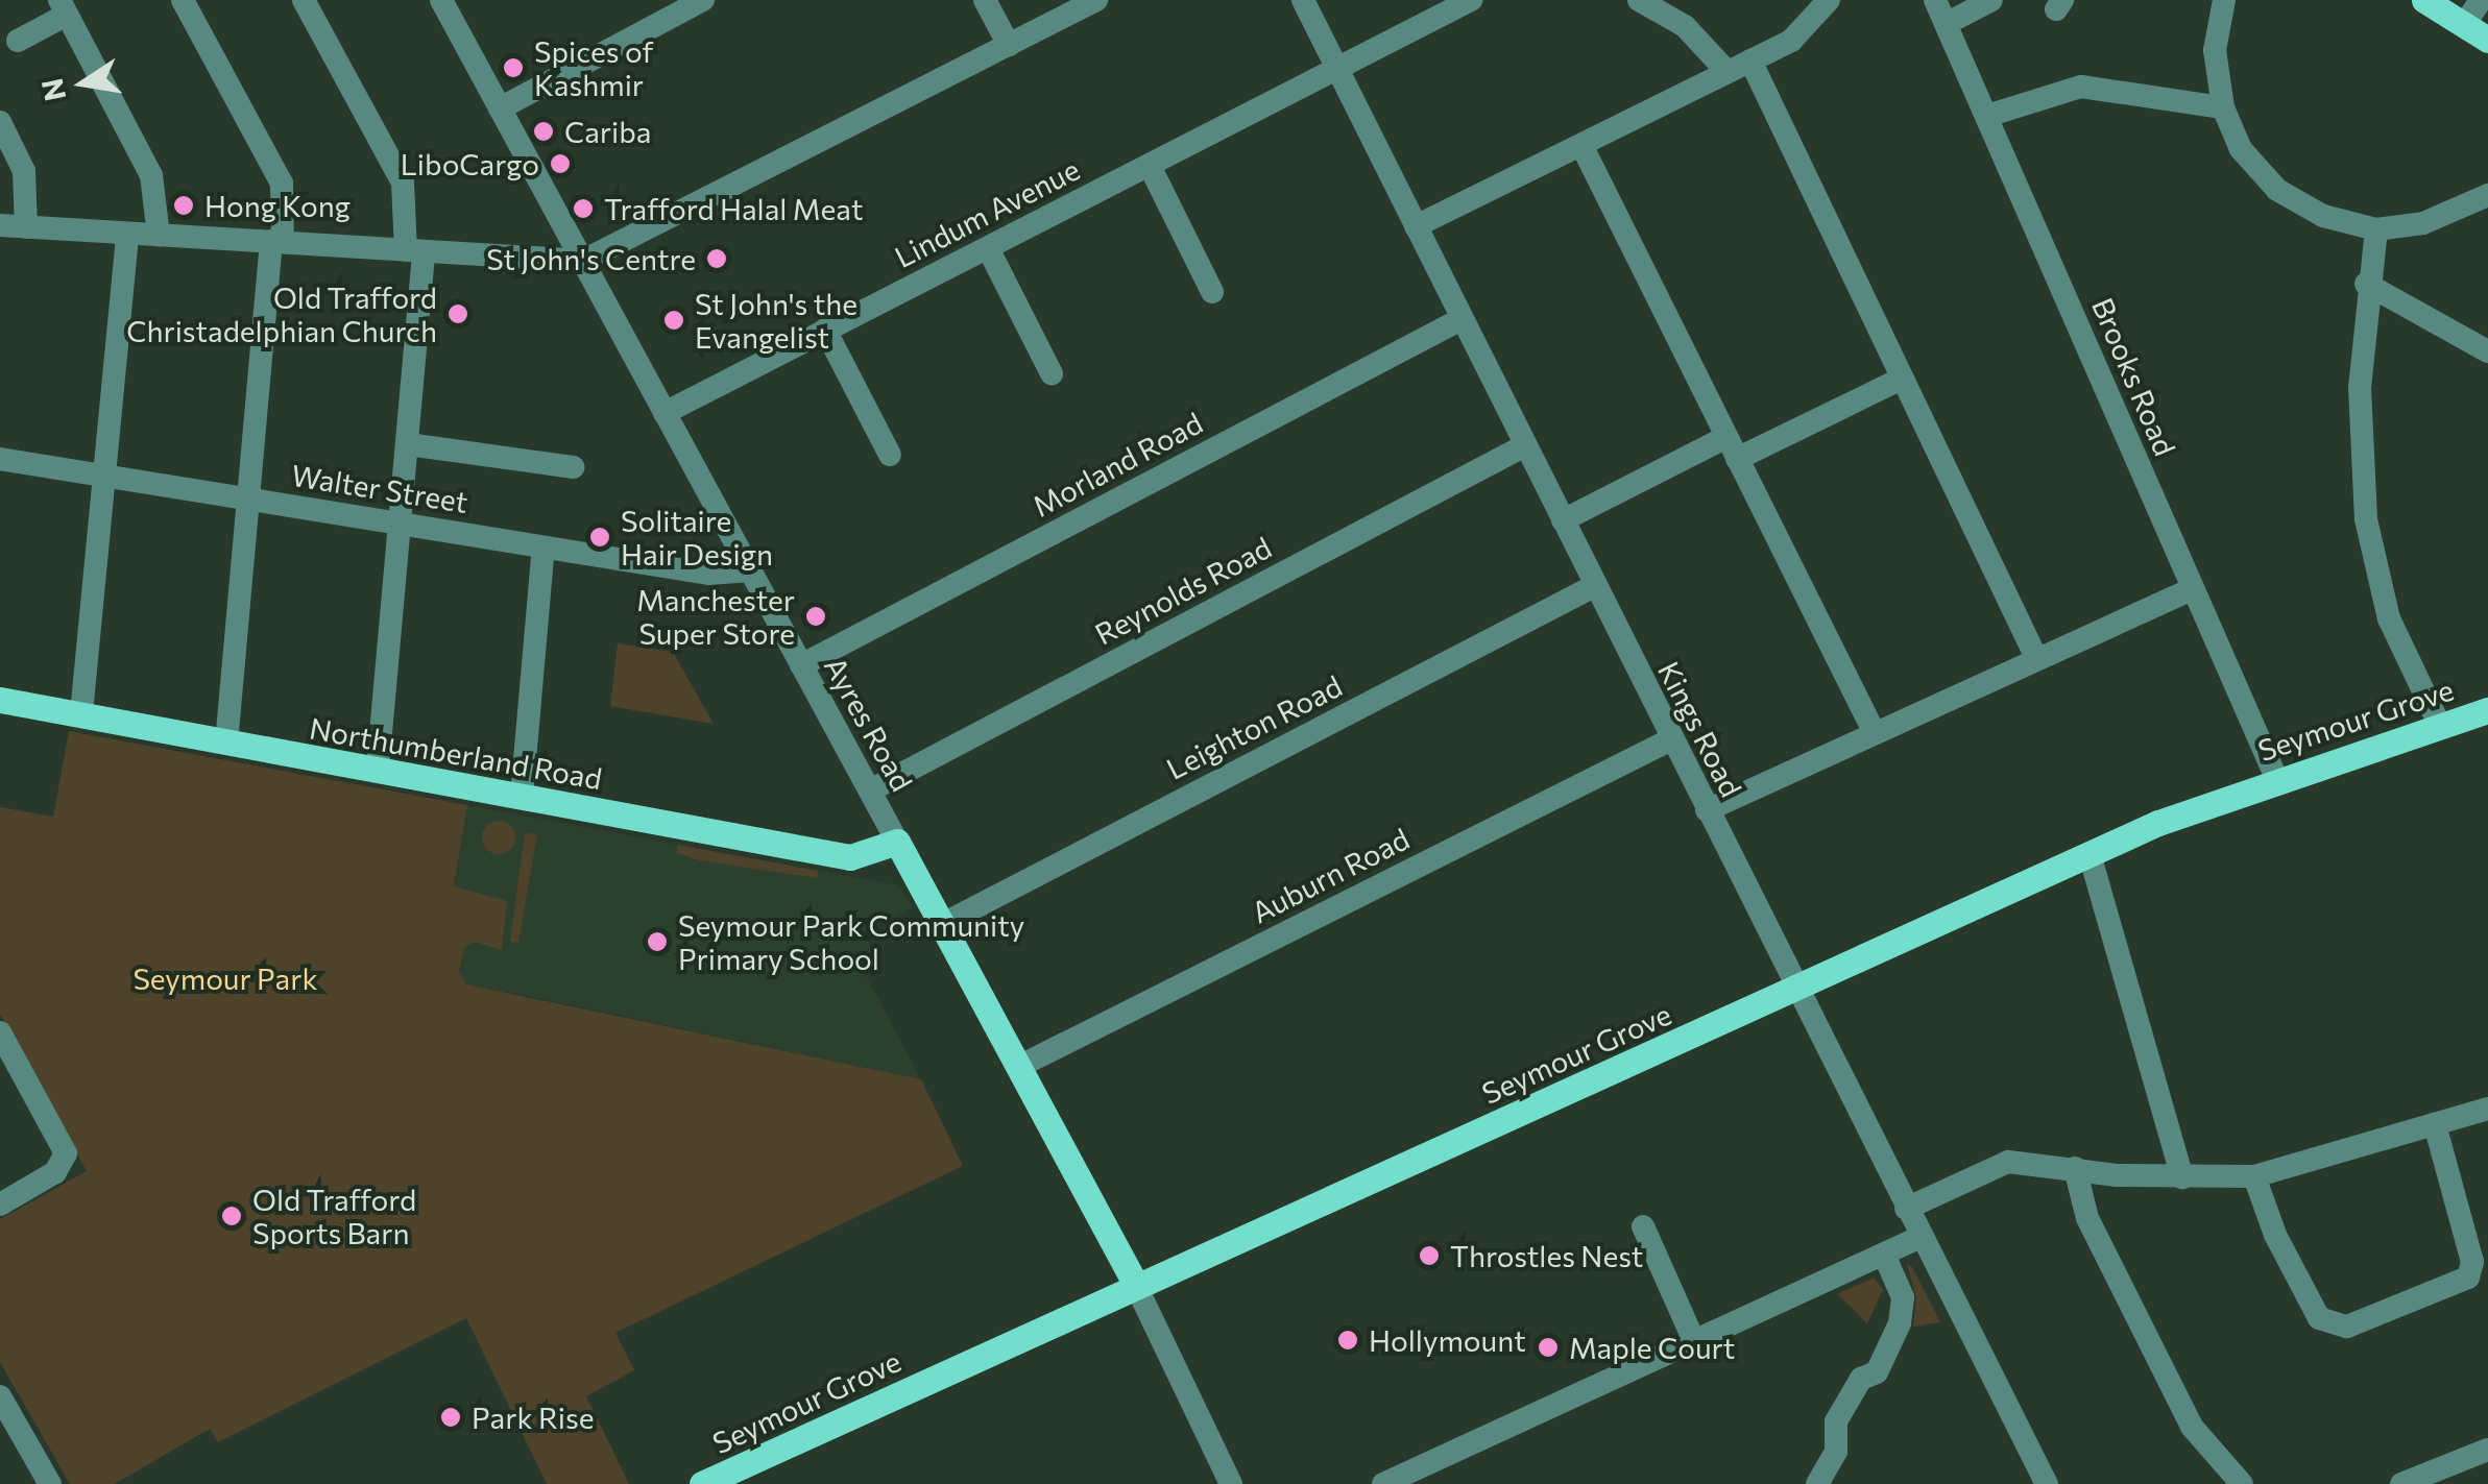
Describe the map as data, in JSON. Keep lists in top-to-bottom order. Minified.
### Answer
{"streets":{"main road":["Seymour Grove","Ayres Road","Northumberland Road"],"street":["Lindum Avenue","Brooks Road","Morland Road","Walter Street","Reynolds Road","Leighton Road","Kings Road","Auburn Road"]},"crossings":[["Lindum Avenue","Ayres Road"],["Lindum Avenue","Kings Road"],["Brooks Road","Seymour Grove"],["Morland Road","Ayres Road"],["Morland Road","Kings Road"],["Walter Street","Ayres Road"],["Reynolds Road","Ayres Road"],["Reynolds Road","Kings Road"],["Seymour Grove","Ayres Road"],["Seymour Grove","Kings Road"],["Ayres Road","Leighton Road"],["Ayres Road","Northumberland Road"],["Ayres Road","Auburn Road"],["Leighton Road","Kings Road"],["Kings Road","Auburn Road"]],"parks":["Seymour Park"],"places":["Spices of Kashmir","Cariba","LiboCargo","Hong Kong","Trafford Halal Meat","St John's Centre","Old Trafford Christadelphian Church","St John's the Evangelist","Solitaire Hair Design","Manchester Super Store","Seymour Park Community Primary School","Old Trafford Sports Barn","Throstles Nest","Hollymount","Maple Court","Park Rise"],"north":"left"}
